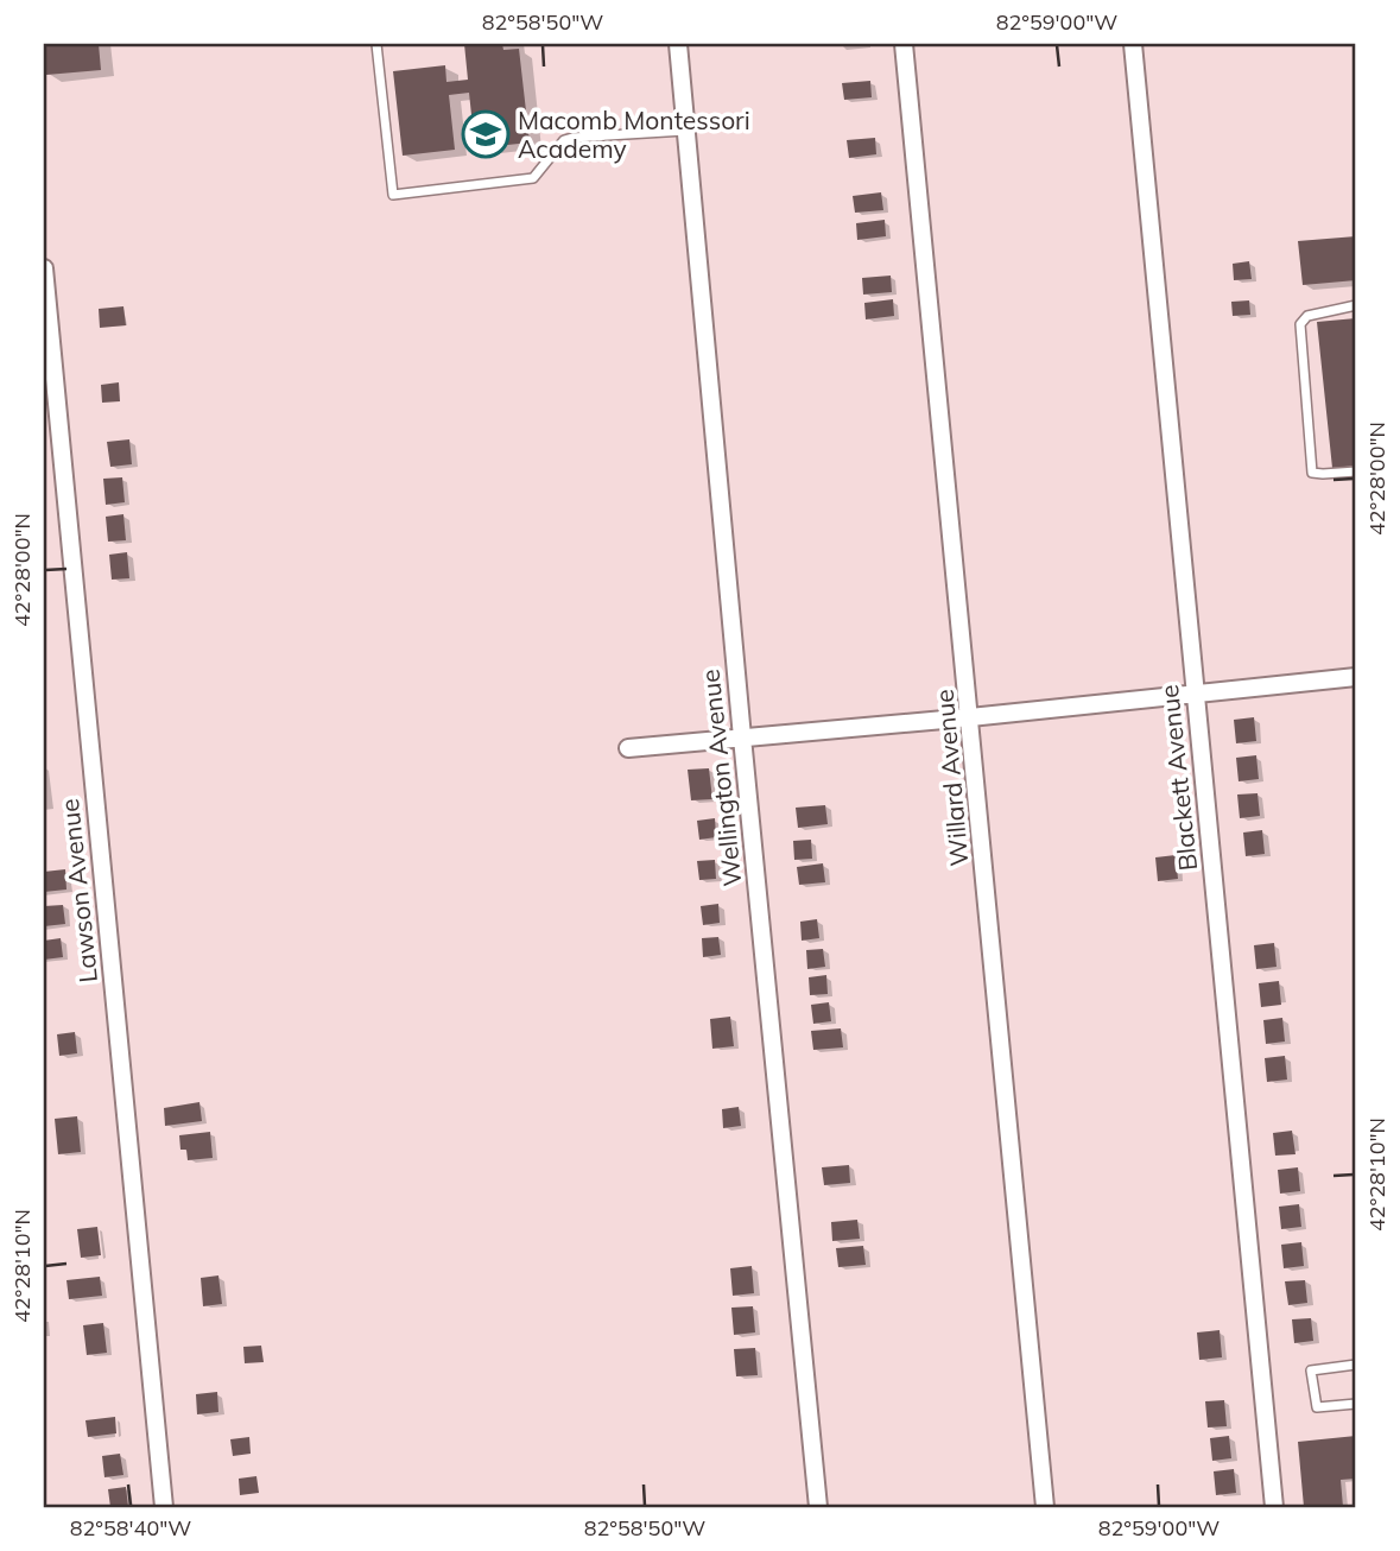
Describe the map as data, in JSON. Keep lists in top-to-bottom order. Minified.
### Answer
{"streets":{"street":["Wellington Avenue","Willard Avenue","Blackett Avenue","Lawson Avenue"]},"places":{"school or university":["Macomb Montessori Academy"]},"coordinates":["82°58'50\"W","82°59'00\"W","42°28'00\"N","42°28'10\"N","82°58'40\"W"]}
